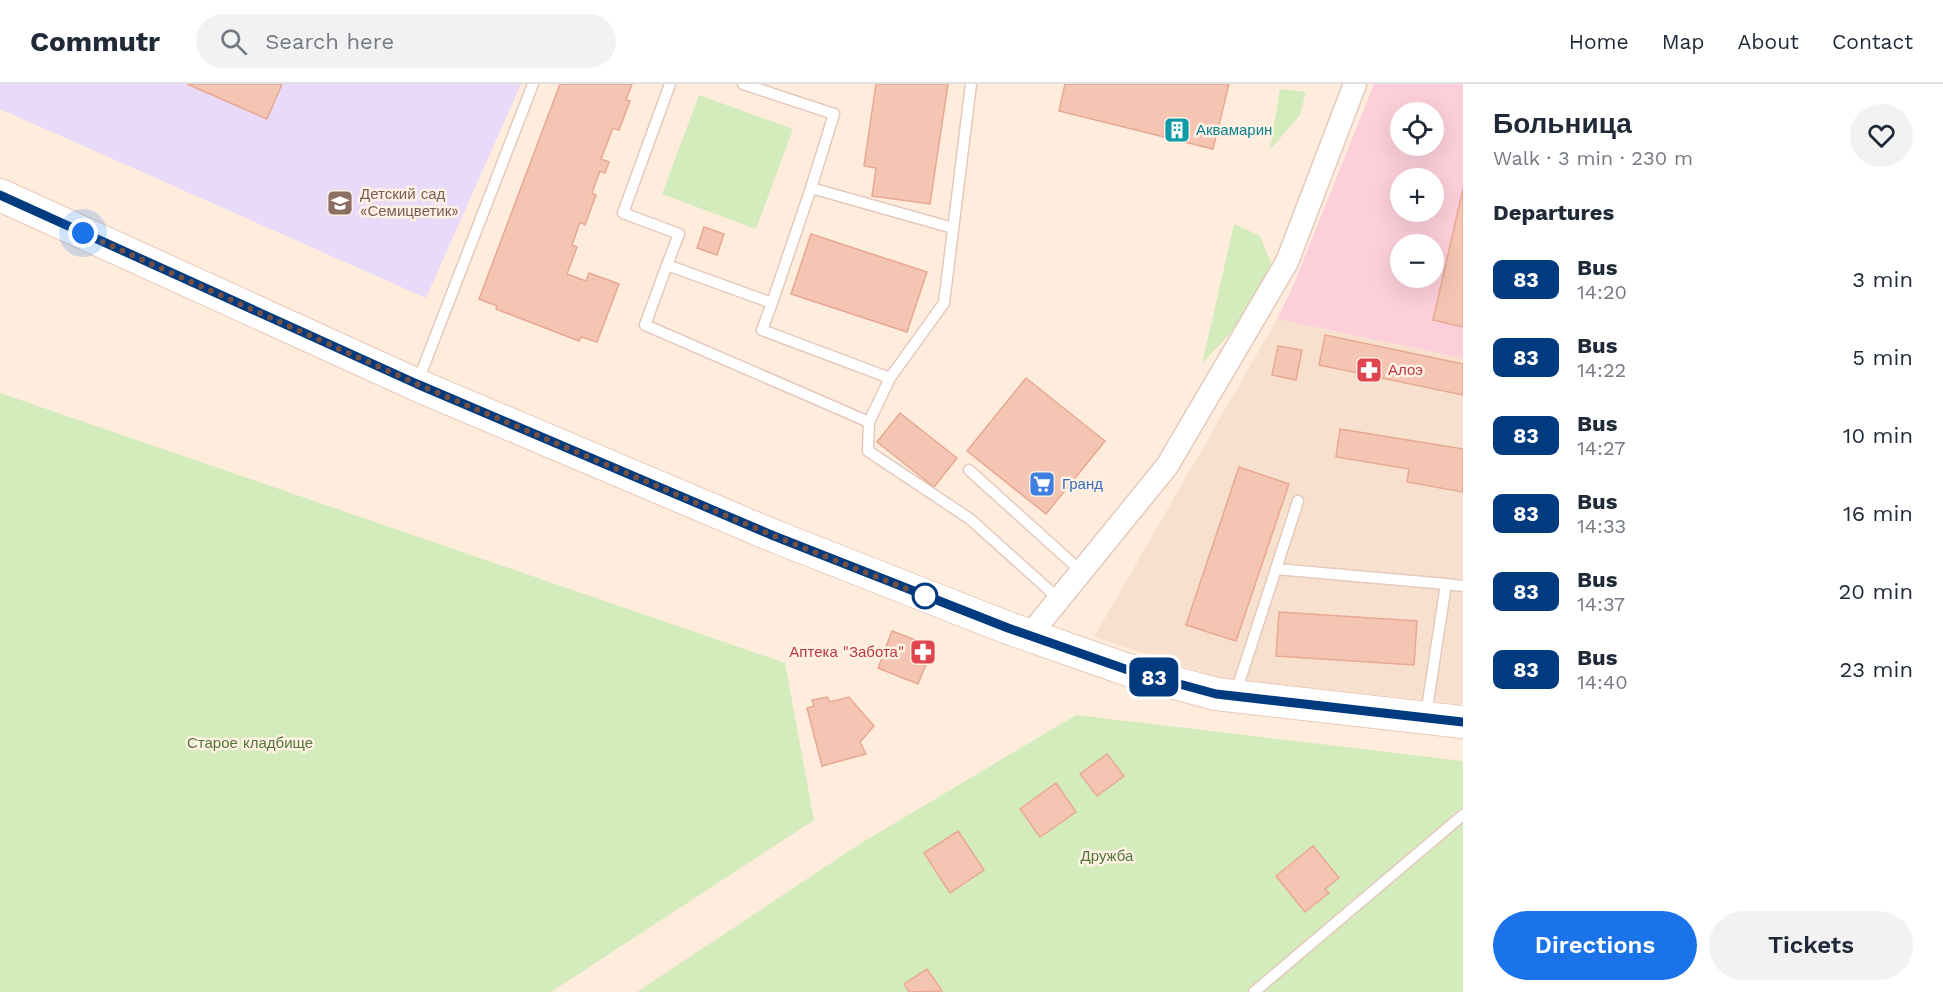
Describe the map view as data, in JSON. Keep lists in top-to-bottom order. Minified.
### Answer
{"parks":["Старое кладбище","Дружба"],"places":{"building":["Аквамарин"],"school or university":["Детский сад «Семицветик»"],"pharmacy":["Алоэ","Аптека \"Забота\""],"supermarket":["Гранд"]},"lines":["bus line 83"],"page":{"header":"Commutr","search":"Search here","nav":["Home","Map","About","Contact"],"on_map":"83","heading":[["Больница","Walk · 3 min · 230 m"],"Departures"],"map_buttons":["+","−"],"list":[{"mark":"83","name":"Bus","note":"14:20","value":"3 min"},{"mark":"83","name":"Bus","note":"14:22","value":"5 min"},{"mark":"83","name":"Bus","note":"14:27","value":"10 min"},{"mark":"83","name":"Bus","note":"14:33","value":"16 min"},{"mark":"83","name":"Bus","note":"14:37","value":"20 min"},{"mark":"83","name":"Bus","note":"14:40","value":"23 min"}],"buttons":["Directions","Tickets"]}}
